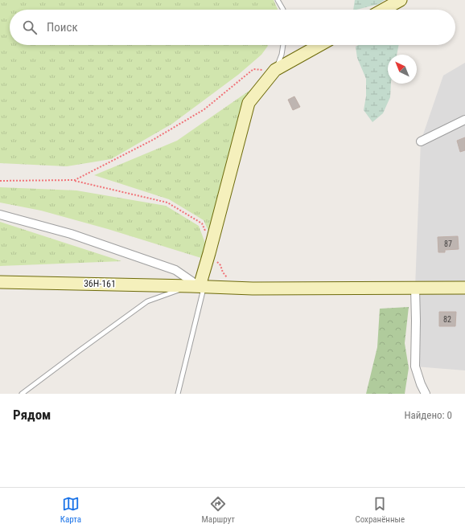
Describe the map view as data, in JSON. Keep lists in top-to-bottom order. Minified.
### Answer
{"streets":{"street":["36Н-161"]},"house_numbers":["87","82"],"north":"top left","page":{"search":"Поиск","heading":["Рядом","Найдено: 0"],"nav":["Карта","Маршрут","Сохранённые"]}}
